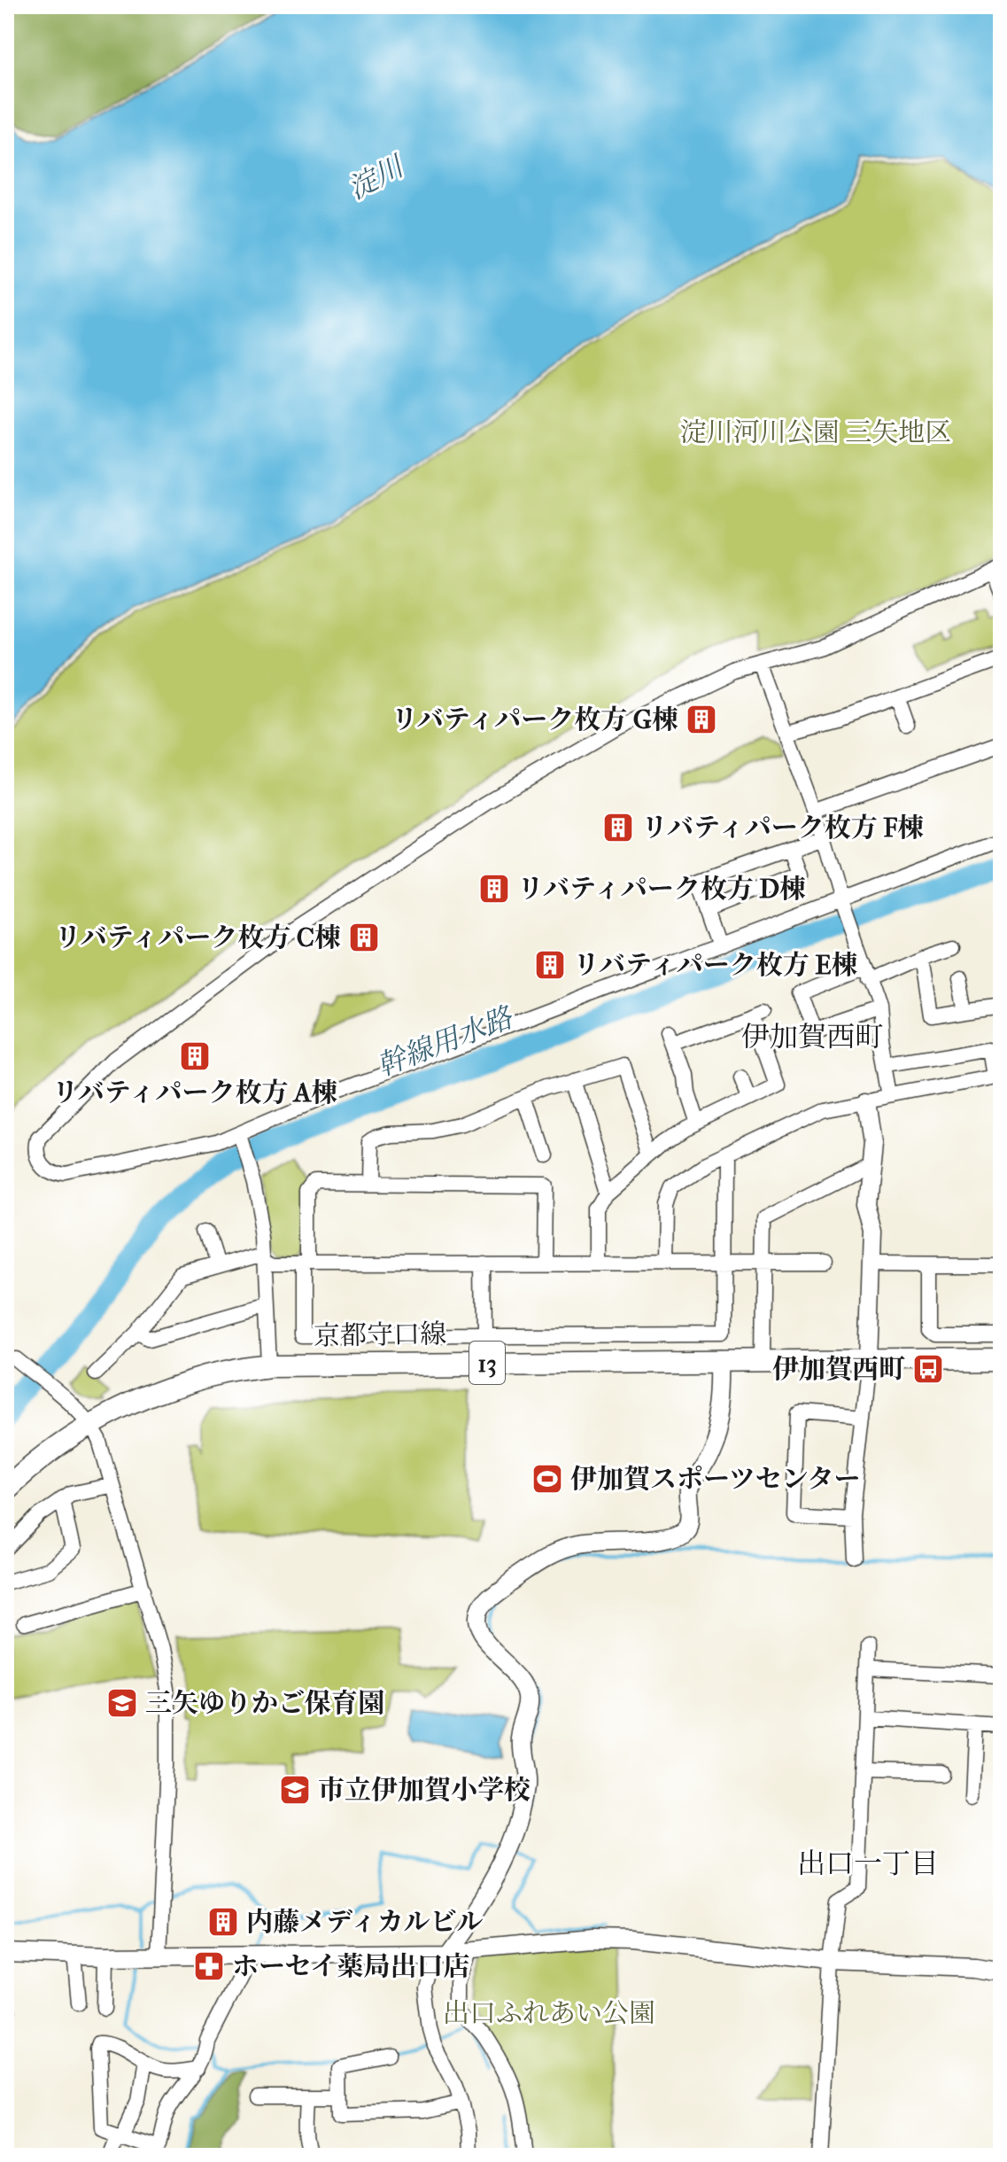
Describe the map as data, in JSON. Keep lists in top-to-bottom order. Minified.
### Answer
{"streets":{"main road":["京都守口線","13"]},"districts":["伊加賀西町","出口一丁目"],"water":["淀川","幹線用水路"],"parks":["淀川河川公園 三矢地区","出口ふれあい公園"],"places":{"building":["リバティパーク枚方 G棟","リバティパーク枚方 F棟","リバティパーク枚方 D棟","リバティパーク枚方 C棟","リバティパーク枚方 E棟","リバティパーク枚方 A棟","内藤メディカルビル"],"bus stop":["伊加賀西町"],"sports":["伊加賀スポーツセンター"],"school or university":["三矢ゆりかご保育園","市立伊加賀小学校"],"pharmacy":["ホーセイ薬局出口店"]}}
